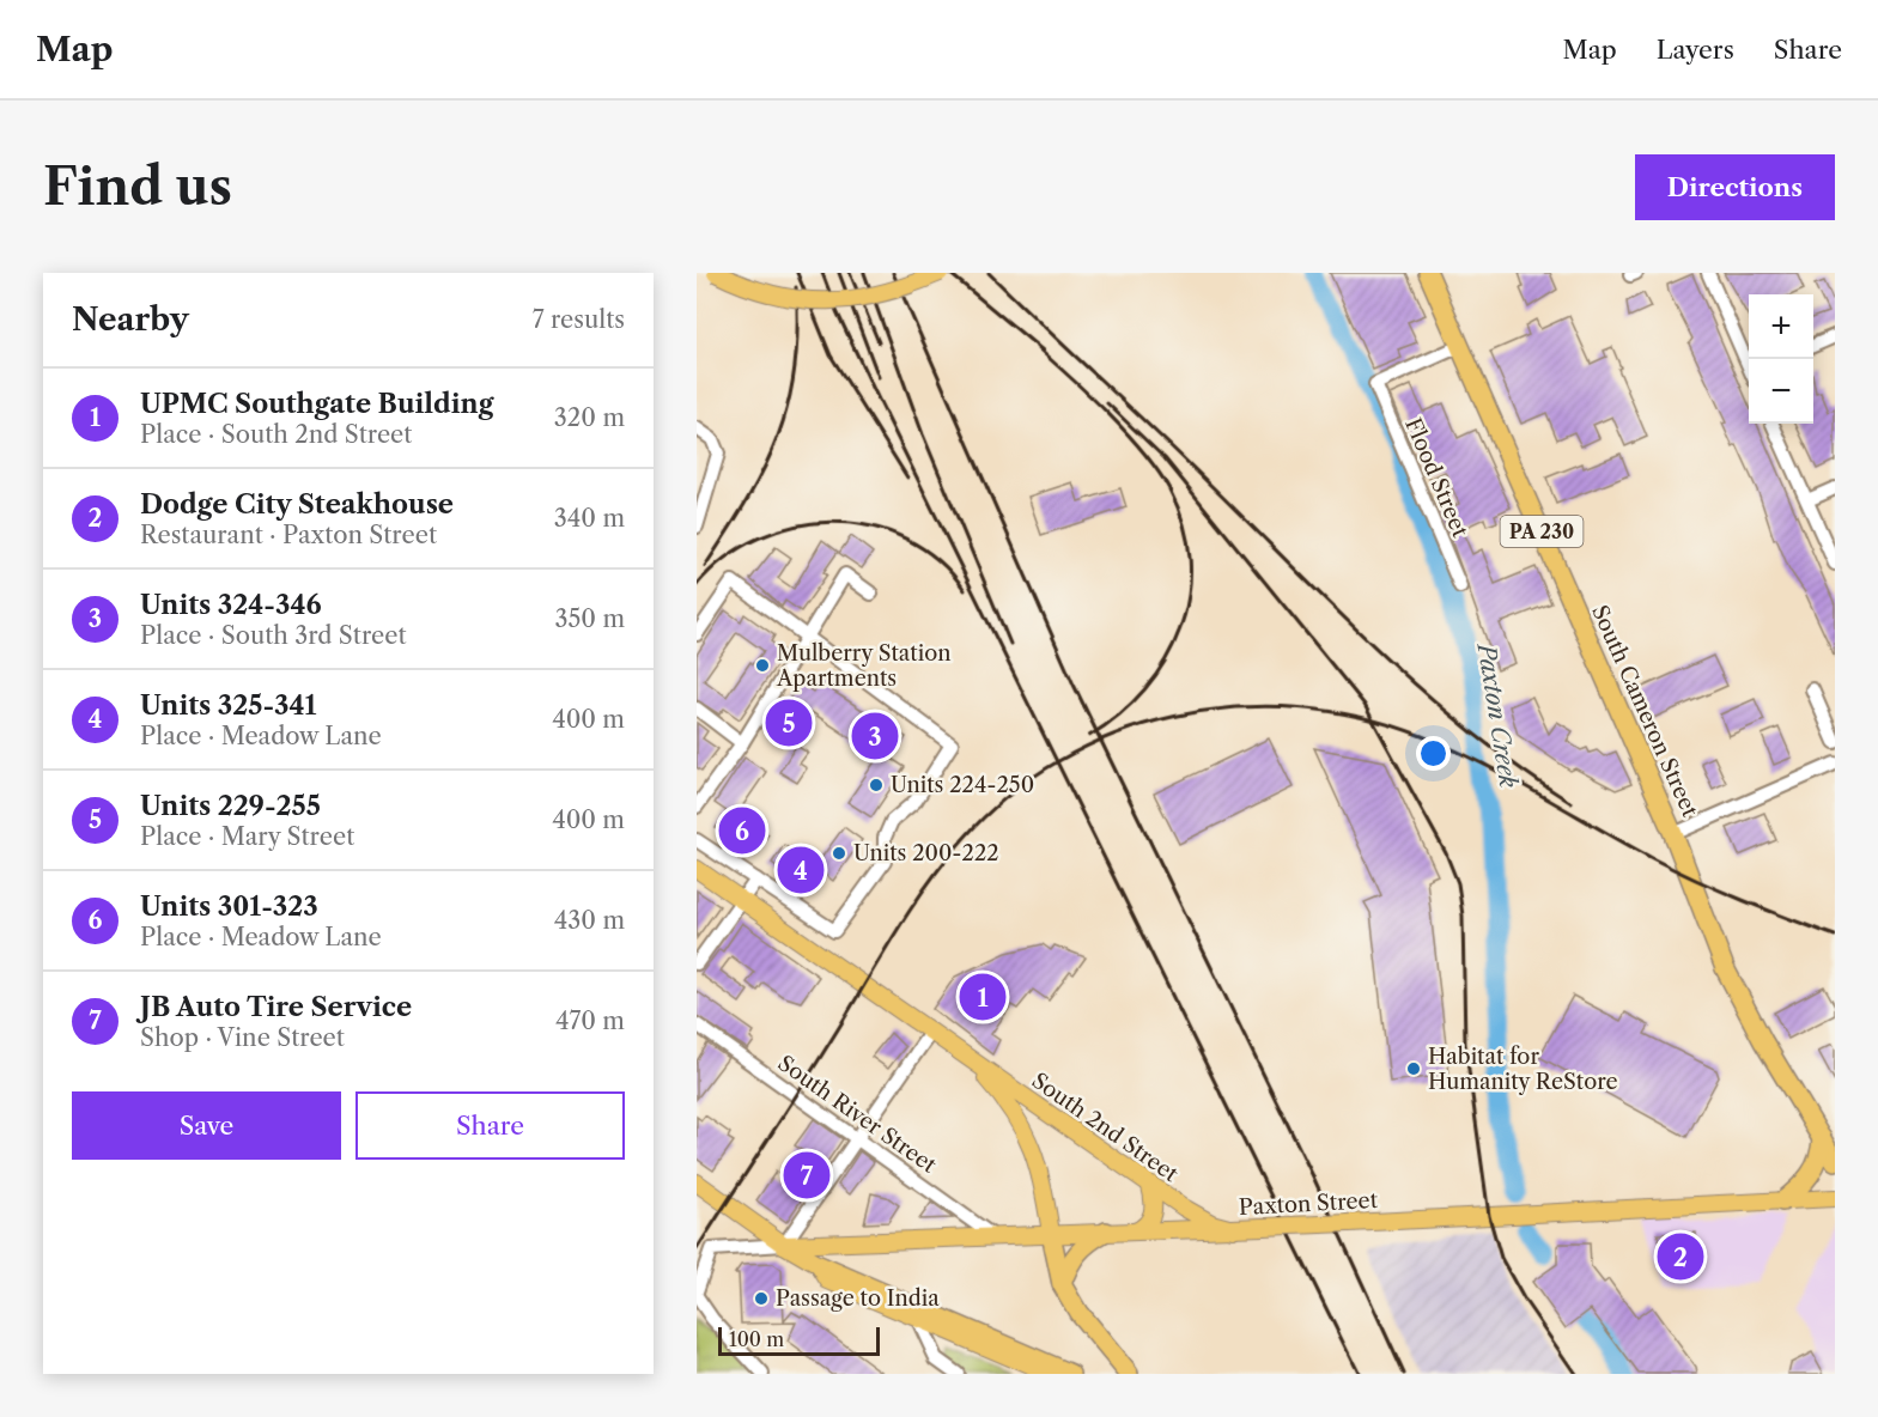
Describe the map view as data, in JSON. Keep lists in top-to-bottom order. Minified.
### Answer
{"streets":{"highway":["PA 230","South Cameron Street"],"main road":["South 2nd Street","Paxton Street"],"street":["Flood Street","South River Street"]},"crossings":[["Flood Street","South Cameron Street"],["South River Street","Paxton Street"],["South 2nd Street","Paxton Street"]],"water":["Paxton Creek"],"places":["Mulberry Station Apartments","Units 224-250","Units 200-222","Habitat for Humanity ReStore","Passage to India"],"scale_bar":"100 m","page":{"header":"Map","nav":["Map","Layers","Share"],"buttons":["Directions",["Save","Share"]],"title":"Find us","heading":["Nearby","7 results"],"map_buttons":["+","−"],"list":[{"mark":"1","name":"UPMC Southgate Building","note":"Place · South 2nd Street","value":"320 m"},{"mark":"2","name":"Dodge City Steakhouse","note":"Restaurant · Paxton Street","value":"340 m"},{"mark":"3","name":"Units 324-346","note":"Place · South 3rd Street","value":"350 m"},{"mark":"4","name":"Units 325-341","note":"Place · Meadow Lane","value":"400 m"},{"mark":"5","name":"Units 229-255","note":"Place · Mary Street","value":"400 m"},{"mark":"6","name":"Units 301-323","note":"Place · Meadow Lane","value":"430 m"},{"mark":"7","name":"JB Auto Tire Service","note":"Shop · Vine Street","value":"470 m"}],"pins":["5","3","6","4","1","7","2"],"scale":"100 m"}}
